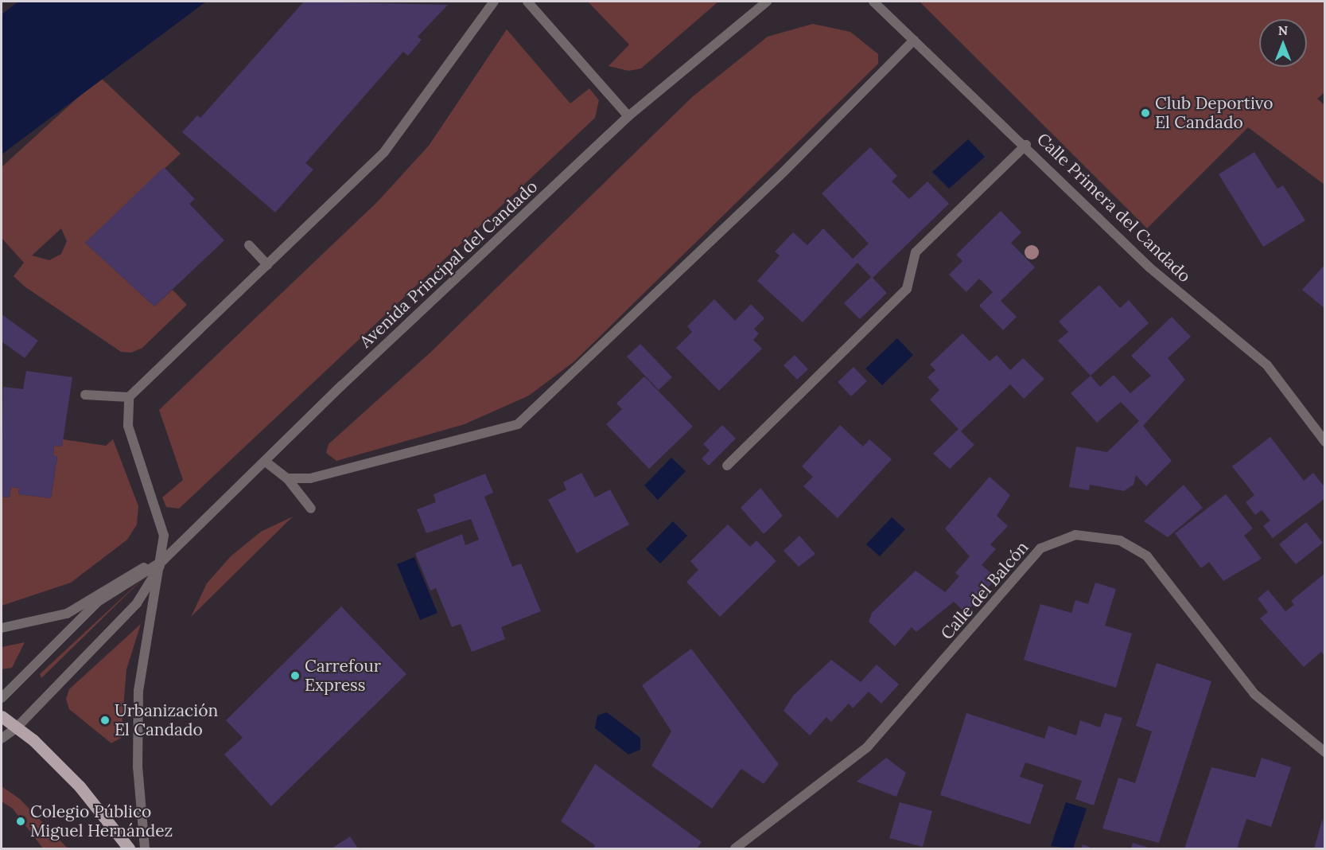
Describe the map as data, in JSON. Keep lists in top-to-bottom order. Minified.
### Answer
{"streets":{"street":["Calle Primera del Candado","Avenida Principal del Candado","Calle del Balcón"]},"places":["Club Deportivo El Candado","Carrefour Express","Urbanización El Candado","Colegio Público Miguel Hernández"],"north":"top"}
